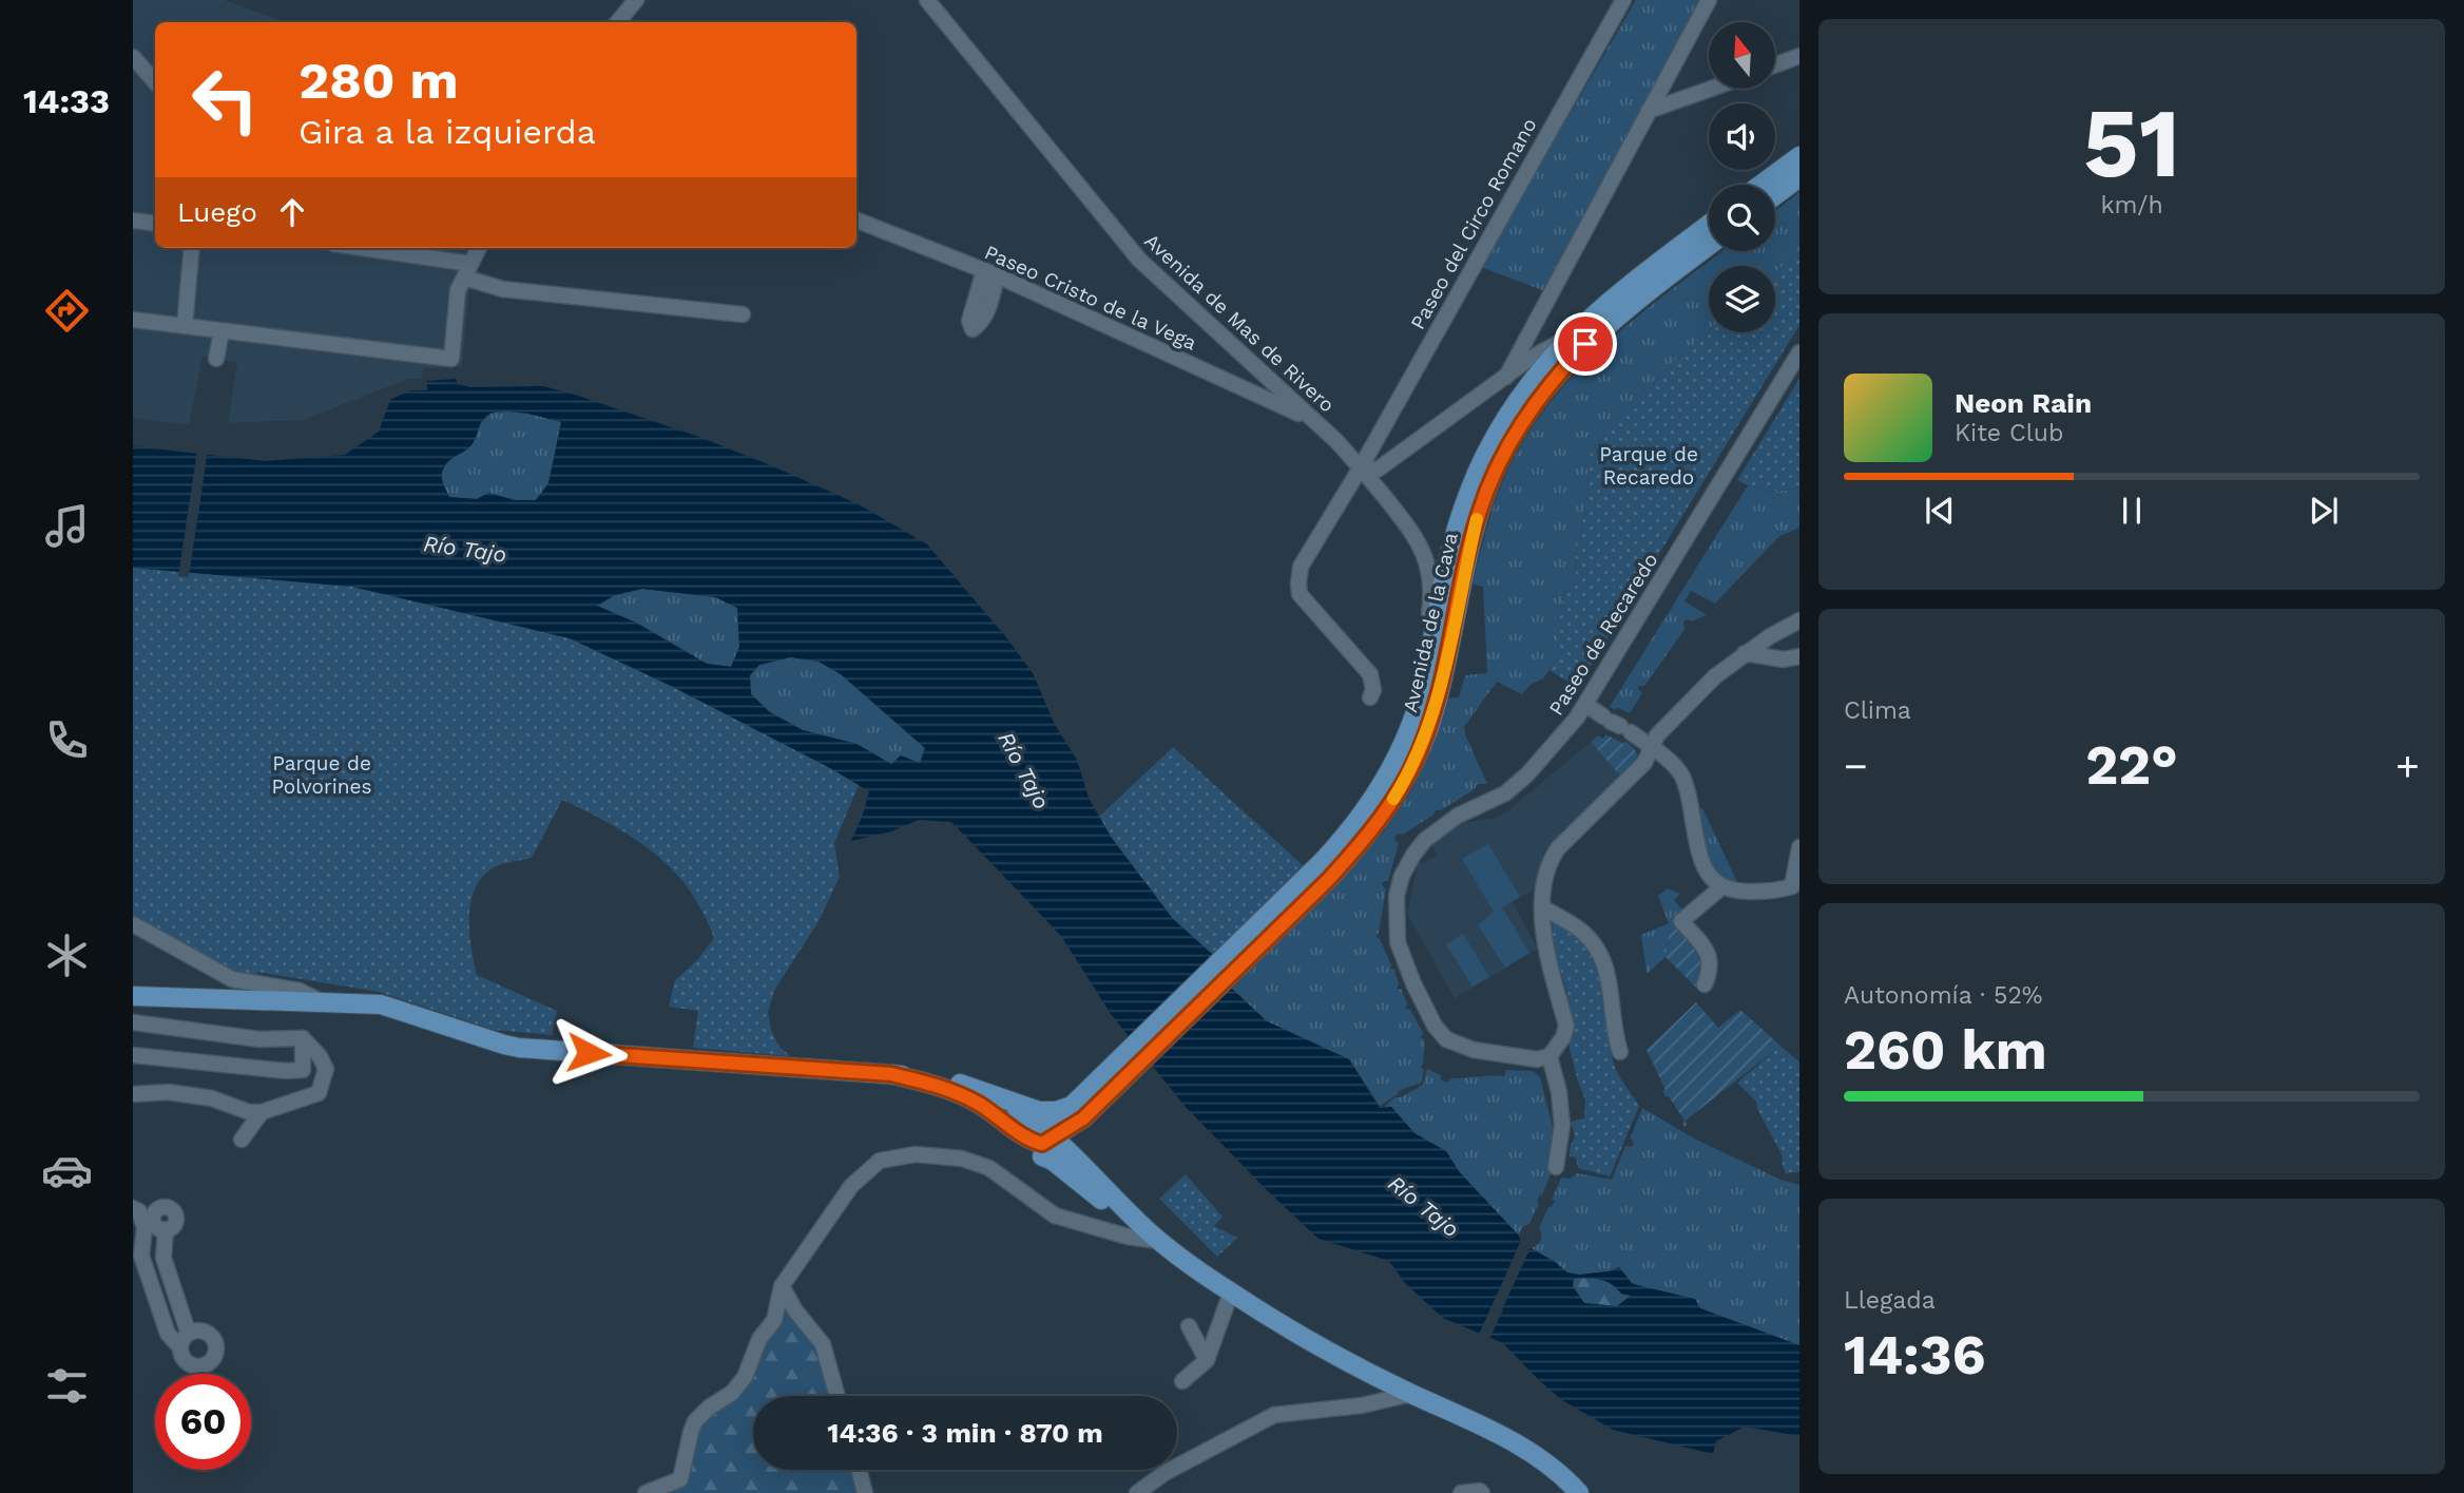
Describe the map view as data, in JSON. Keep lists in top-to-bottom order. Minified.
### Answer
{"streets":{"main road":["Avenida de la Cava"],"street":["Paseo del Circo Romano","Paseo Cristo de la Vega","Avenida de Mas de Rivero","Paseo de Recaredo"]},"crossings":[["Paseo del Circo Romano","Avenida de Mas de Rivero"],["Paseo Cristo de la Vega","Avenida de Mas de Rivero"],["Avenida de Mas de Rivero","Avenida de la Cava"]],"water":["Río Tajo"],"parks":["Parque de Recaredo","Parque de Polvorines"],"north":"top","page":{"tabs":"14:33","tile":[["51","km/h"],"Clima",["Autonomía · 52%","260 km"],["Llegada","14:36"]],"turn":["280 m","Gira a la izquierda"],"then":"Luego","song":["Neon Rain","Kite Club"],"heat":["−","22°","+"],"limit":"60","trip":"14:36 · 3 min · 870 m"}}
